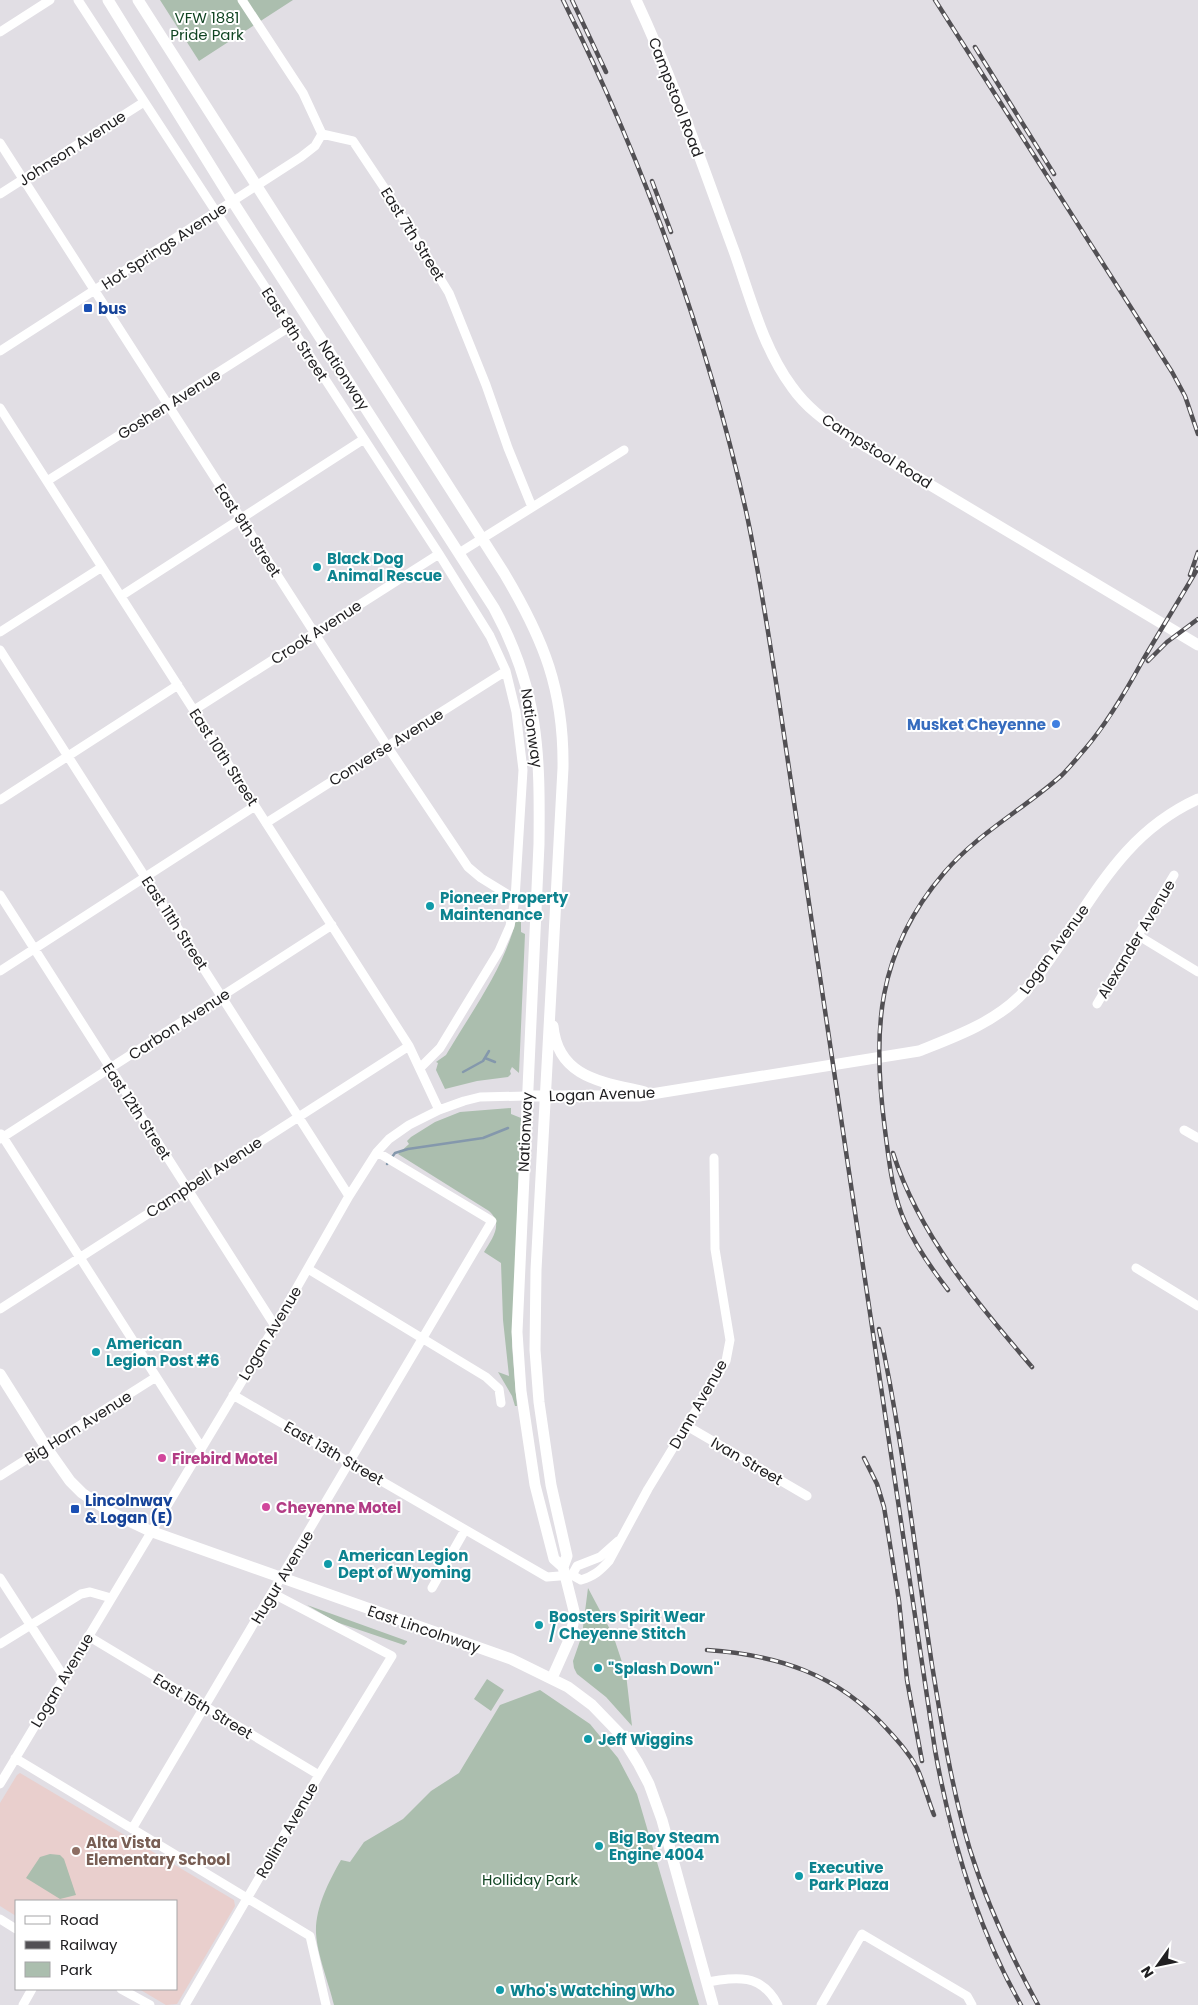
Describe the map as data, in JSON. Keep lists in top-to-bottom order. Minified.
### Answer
{"streets":{"main road":["Campstool Road","Nationway","Logan Avenue","East Lincolnway"],"street":["Johnson Avenue","East 7th Street","Hot Springs Avenue","East 8th Street","Goshen Avenue","East 9th Street","Crook Avenue","Converse Avenue","East 10th Street","East 11th Street","Alexander Avenue","Carbon Avenue","East 12th Street","Campbell Avenue","Dunn Avenue","Big Horn Avenue","East 13th Street","Ivan Street","Hugur Avenue","East 15th Street","Rollins Avenue"]},"crossings":[["Johnson Avenue","East 8th Street"],["Johnson Avenue","East 9th Street"],["East 7th Street","Hot Springs Avenue"],["Hot Springs Avenue","East 8th Street"],["Hot Springs Avenue","Nationway"],["Hot Springs Avenue","East 9th Street"],["East 8th Street","Goshen Avenue"],["East 8th Street","Crook Avenue"],["East 8th Street","Converse Avenue"],["Nationway","Logan Avenue"],["Nationway","Dunn Avenue"],["Nationway","East 13th Street"],["Nationway","East Lincolnway"],["Goshen Avenue","East 9th Street"],["Goshen Avenue","East 10th Street"],["East 9th Street","Crook Avenue"],["East 9th Street","Converse Avenue"],["Crook Avenue","East 10th Street"],["Converse Avenue","East 10th Street"],["East 10th Street","Logan Avenue"],["East 10th Street","Carbon Avenue"],["East 10th Street","Campbell Avenue"],["East 11th Street","Logan Avenue"],["East 11th Street","Carbon Avenue"],["East 11th Street","Campbell Avenue"],["Logan Avenue","East 12th Street"],["Logan Avenue","East 13th Street"],["Logan Avenue","Hugur Avenue"],["Logan Avenue","East Lincolnway"],["Logan Avenue","East 15th Street"],["Carbon Avenue","East 12th Street"],["East 12th Street","Campbell Avenue"],["Dunn Avenue","East 13th Street"],["Dunn Avenue","Ivan Street"],["Big Horn Avenue","East Lincolnway"],["East 13th Street","Hugur Avenue"],["Hugur Avenue","East Lincolnway"],["Hugur Avenue","East 15th Street"],["Hugur Avenue","Rollins Avenue"],["East 15th Street","Rollins Avenue"]],"parks":["VFW 1881 Pride Park","Holliday Park"],"places":{"transit":["bus","Lincolnway & Logan (E)"],"other":["Black Dog Animal Rescue","Musket Cheyenne","Pioneer Property Maintenance","American Legion Post #6","Firebird Motel","Cheyenne Motel","American Legion Dept of Wyoming","Boosters Spirit Wear / Cheyenne Stitch","\"Splash Down\"","Jeff Wiggins","Big Boy Steam Engine 4004","Alta Vista Elementary School","Executive Park Plaza","Who's Watching Who"]},"legend":["Road","Railway","Park"],"north":"bottom left"}
